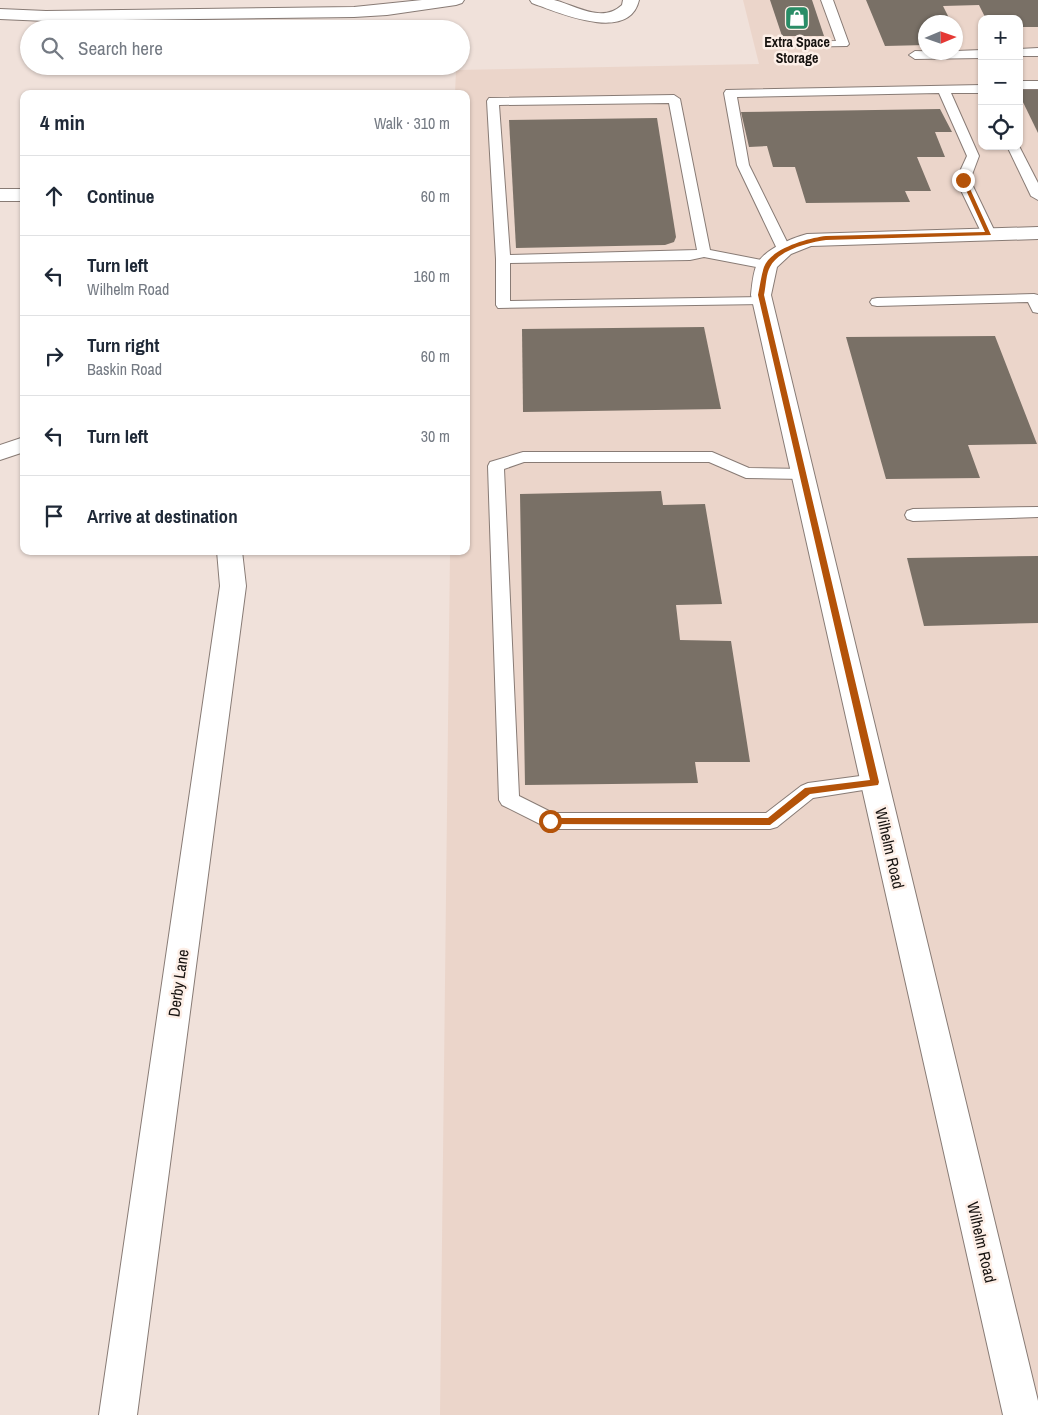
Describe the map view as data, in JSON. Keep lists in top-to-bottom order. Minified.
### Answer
{"streets":{"street":["Wilhelm Road","Derby Lane"]},"places":{"shop":["Extra Space Storage"]},"north":"right","page":{"map_buttons":["+","−"],"search":"Search here","heading":["4 min","Walk · 310 m"],"list":[["Continue","60 m"],["Turn left","Wilhelm Road","160 m"],["Turn right","Baskin Road","60 m"],["Turn left","30 m"],"Arrive at destination"]}}
